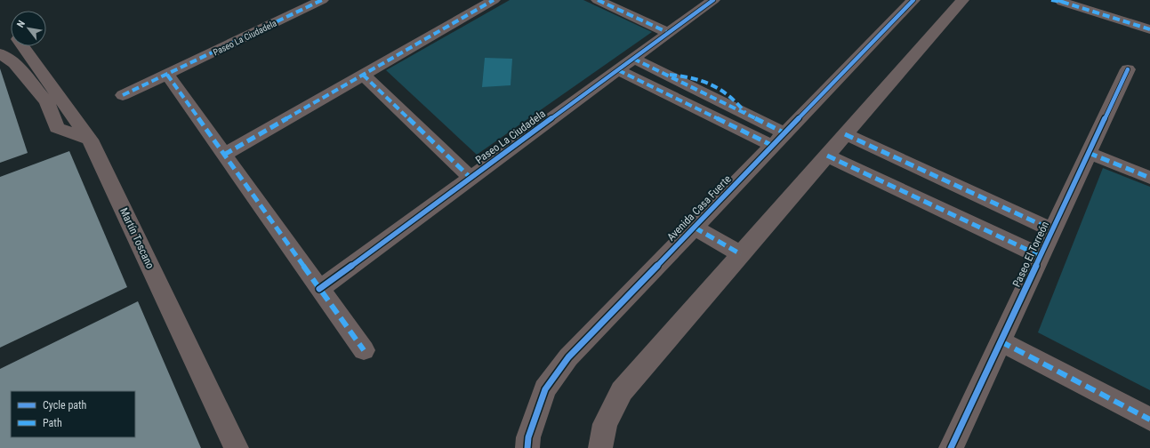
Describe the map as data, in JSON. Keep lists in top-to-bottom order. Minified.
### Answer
{"streets":{"street":["Paseo La Ciudadela","Avenida Casa Fuerte","Martín Toscano","Paseo El Torreón"]},"legend":["Cycle path","Path"],"north":"top left"}
